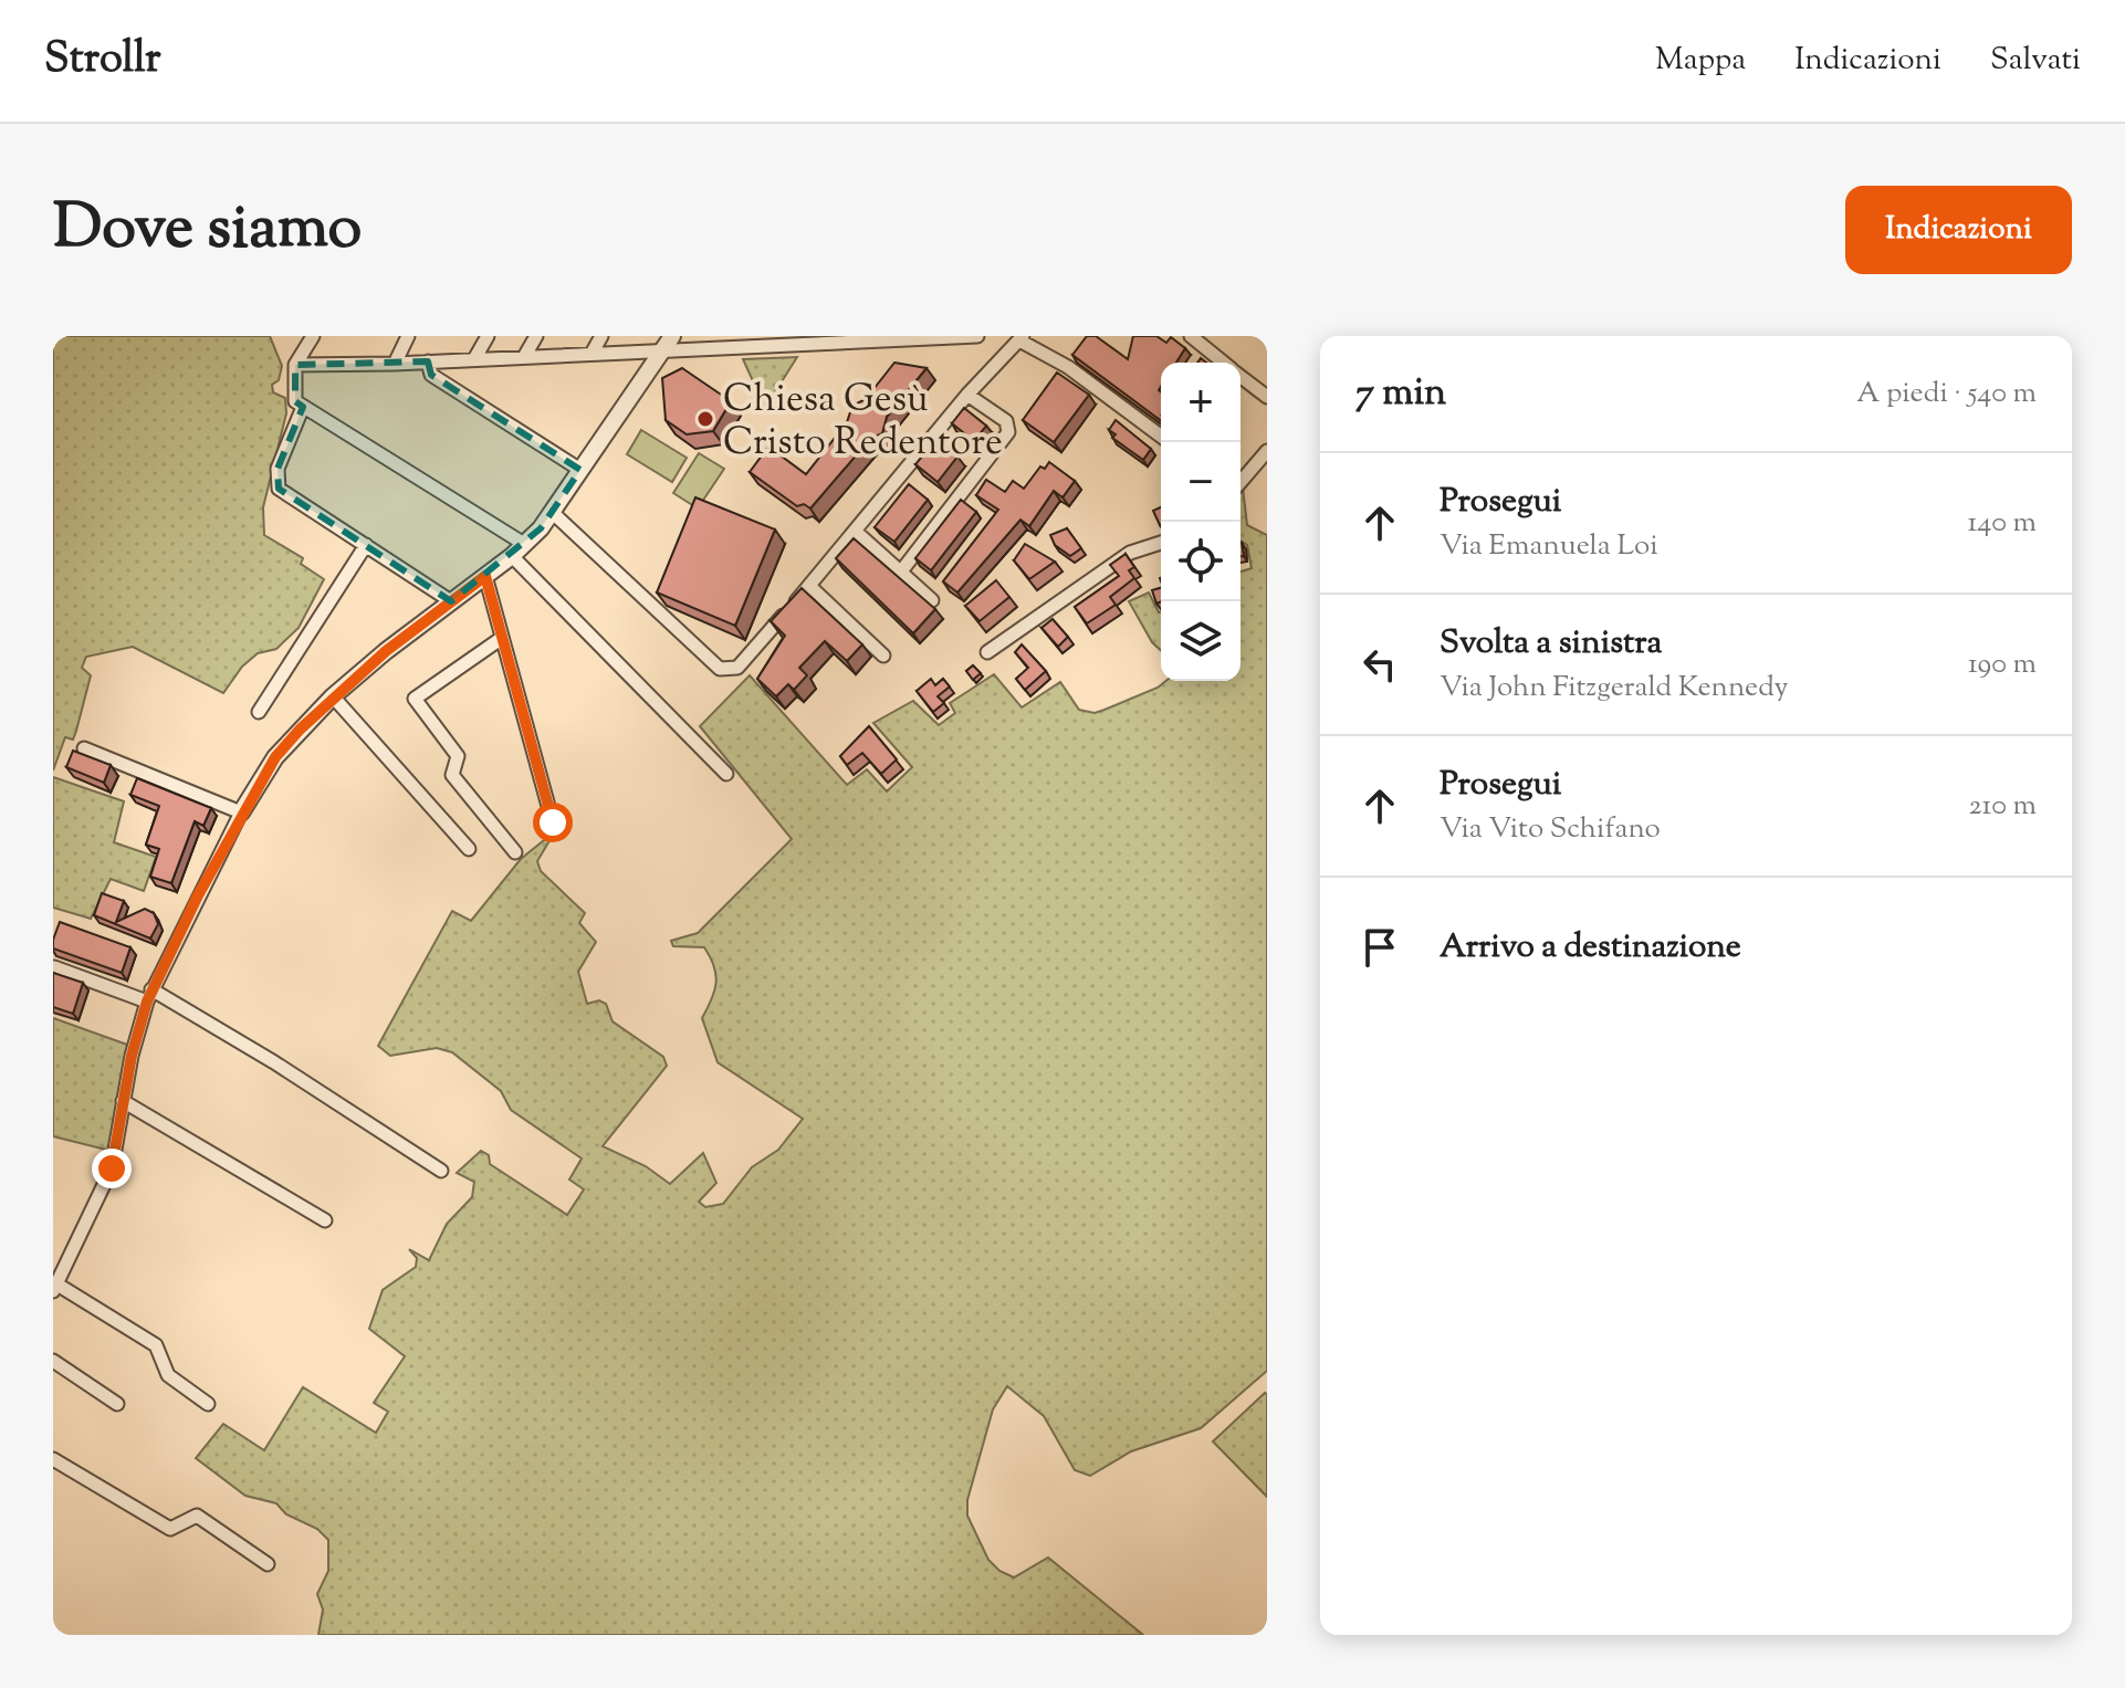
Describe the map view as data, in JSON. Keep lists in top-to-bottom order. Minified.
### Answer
{"places":["Chiesa Gesù Cristo Redentore"],"page":{"header":"Strollr","nav":["Mappa","Indicazioni","Salvati"],"title":"Dove siamo","buttons":"Indicazioni","heading":["7 min","A piedi · 540 m"],"map_buttons":["+","−"],"list":[["Prosegui","Via Emanuela Loi","140 m"],["Svolta a sinistra","Via John Fitzgerald Kennedy","190 m"],["Prosegui","Via Vito Schifano","210 m"],"Arrivo a destinazione"]}}
